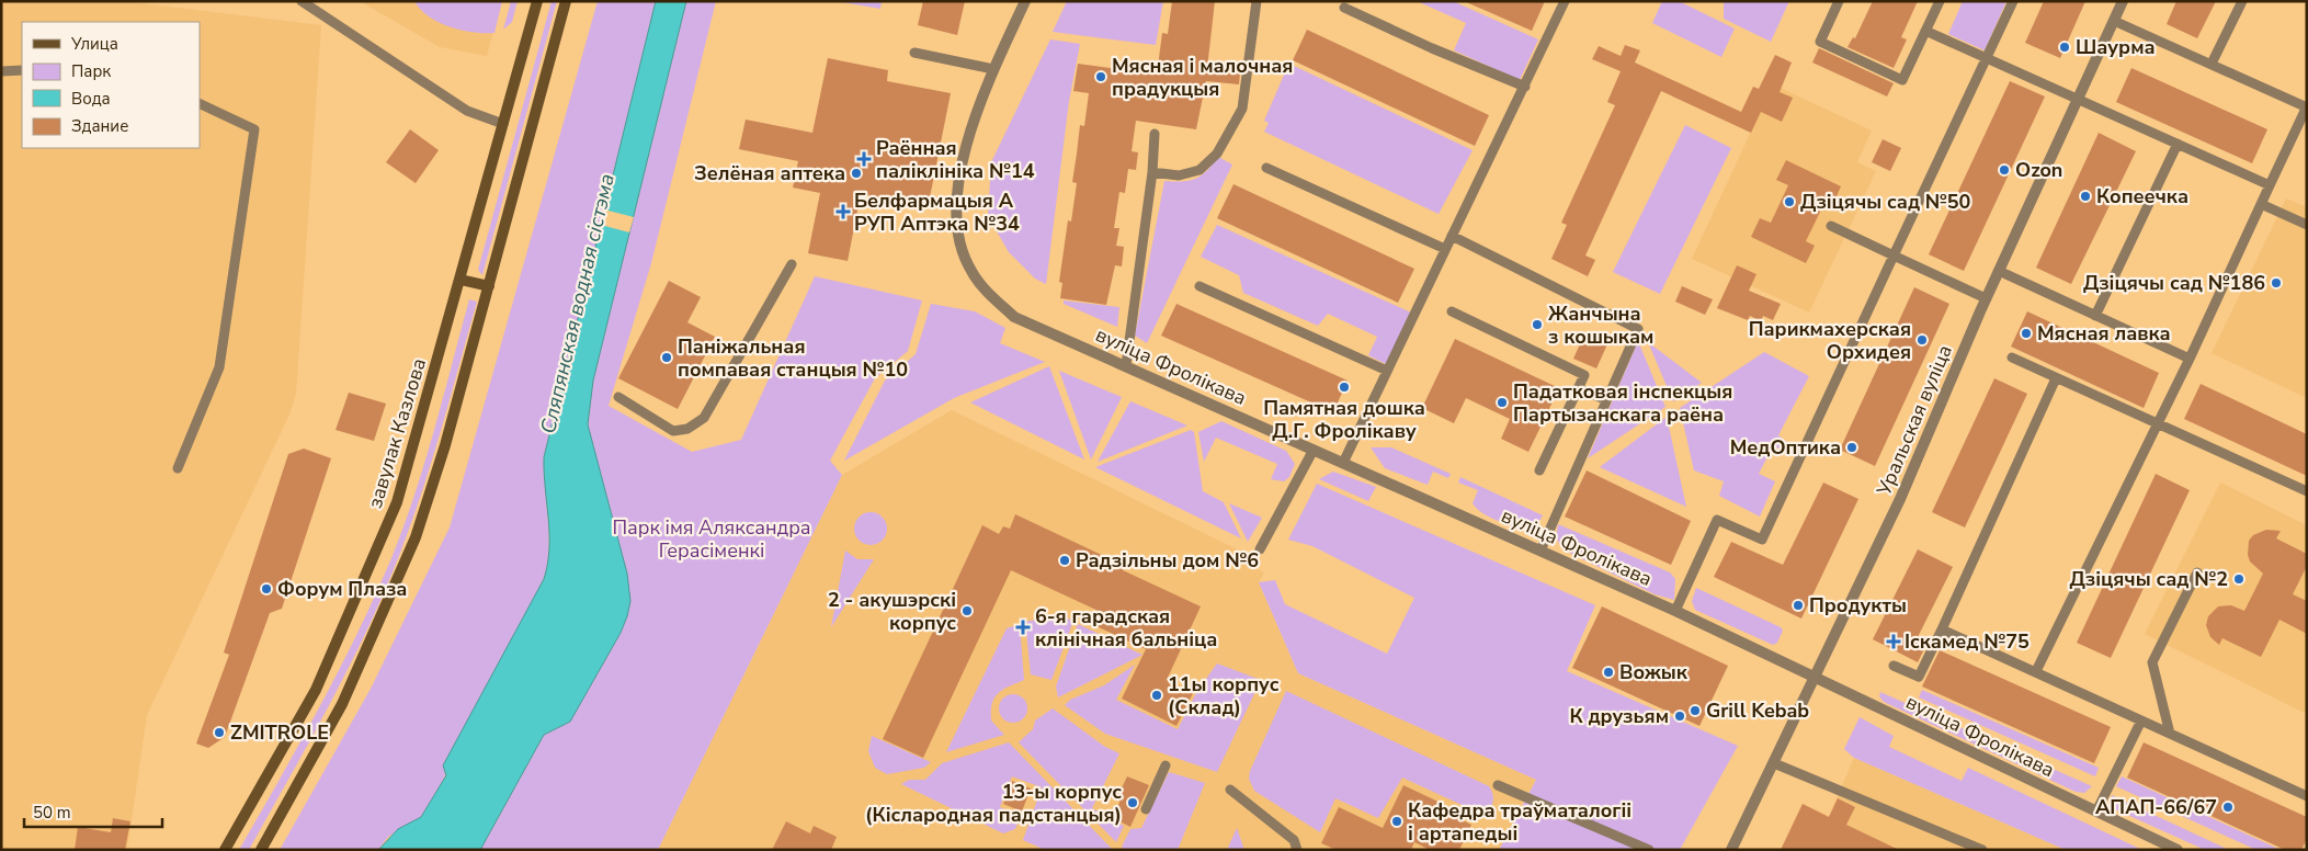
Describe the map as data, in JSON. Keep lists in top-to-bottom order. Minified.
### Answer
{"streets":{"main road":["завулак Казлова"],"street":["вуліца Фролікава","Уральская вуліца"]},"crossings":[["вуліца Фролікава","Уральская вуліца"]],"water":["Сляпянская водная сістэма"],"parks":["Парк імя Аляксандра Герасіменкі"],"places":{"other":["Шаурма","Мясная і малочная прадукцыя","Ozon","Зелёная аптека","Копеечка","Дзіцячы сад №50","Дзіцячы сад №186","Жанчына з кошыкам","Мясная лавка","Парикмахерская Орхидея","Паніжальная помпавая станцыя №10","Памятная дошка Д.Г. Фролікаву","Падатковая інспекцыя Партызанскага раёна","МедОптика","Радзільны дом №6","Дзіцячы сад №2","Форум Плаза","Продукты","2 - акушэрскі корпус","Вожык","11ы корпус (Склад)","Grill Kebab","К друзьям","ZMITROLЕ","13-ы корпус (Кіслародная падстанцыя)","АПАП-66/67","Кафедра траўматалогіі і артапедыі"],"health":["Раённая паліклініка №14","Белфармацыя А РУП Аптэка №34","6-я гарадская клінічная бальніца","Іскамед №75"]},"legend":["Улица","Парк","Вода","Здание"],"scale_bar":"50 m"}
